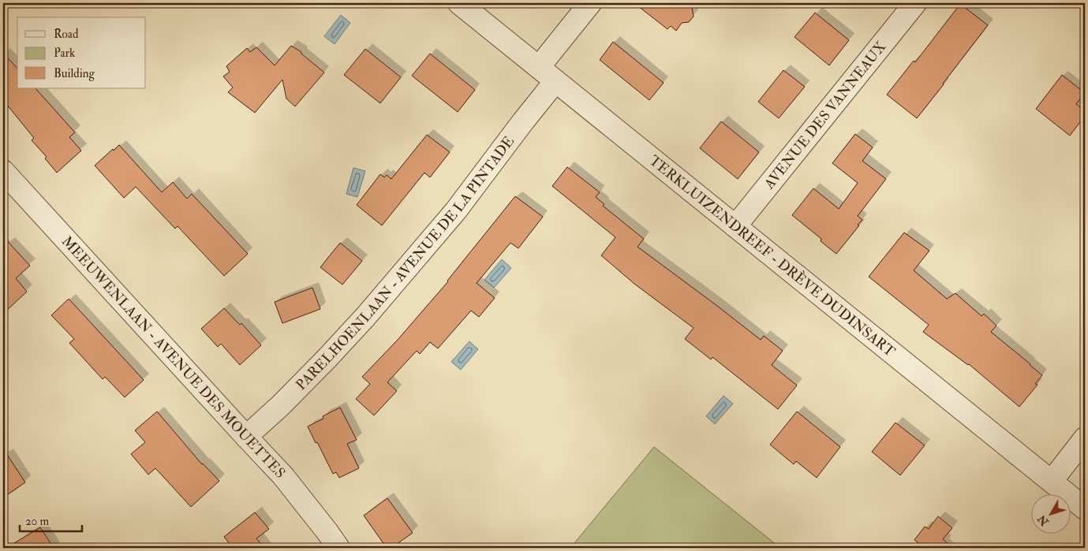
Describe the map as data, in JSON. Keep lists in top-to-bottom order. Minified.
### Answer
{"streets":{"street":["AVENUE DES VANNEAUX","TERKLUIZENDREEF - DRÈVE DUDINSART","PARELHOENLAAN - AVENUE DE LA PINTADE","MEEUWENLAAN - AVENUE DES MOUETTES"]},"crossings":[["AVENUE DES VANNEAUX","TERKLUIZENDREEF - DRÈVE DUDINSART"],["TERKLUIZENDREEF - DRÈVE DUDINSART","PARELHOENLAAN - AVENUE DE LA PINTADE"],["PARELHOENLAAN - AVENUE DE LA PINTADE","MEEUWENLAAN - AVENUE DES MOUETTES"]],"legend":["Road","Park","Building"],"scale_bar":"20 m","north":"bottom left"}
